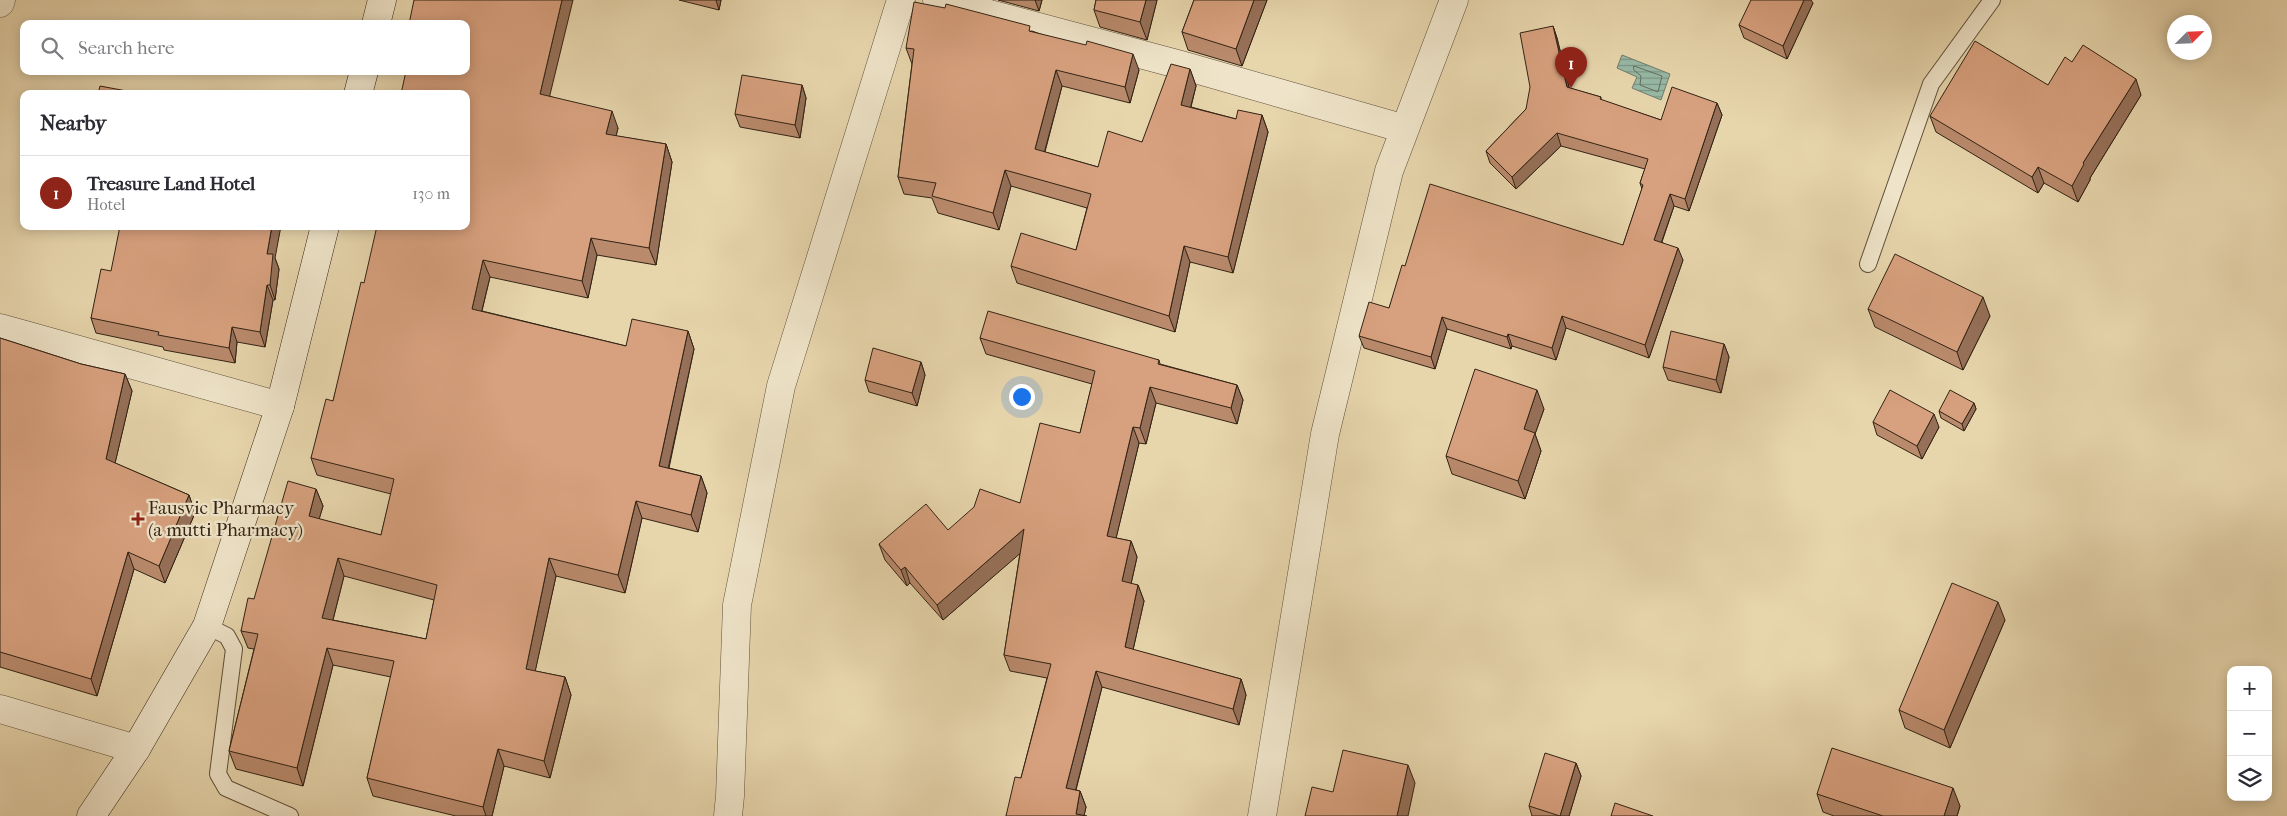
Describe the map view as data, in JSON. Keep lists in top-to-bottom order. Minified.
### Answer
{"places":{"health":["Fausvic Pharmacy (a mutti Pharmacy)"]},"north":"top right","page":{"search":"Search here","pins":"1","heading":"Nearby","list":[{"mark":"1","name":"Treasure Land Hotel","note":"Hotel","value":"130 m"}],"map_buttons":["+","−"]}}
